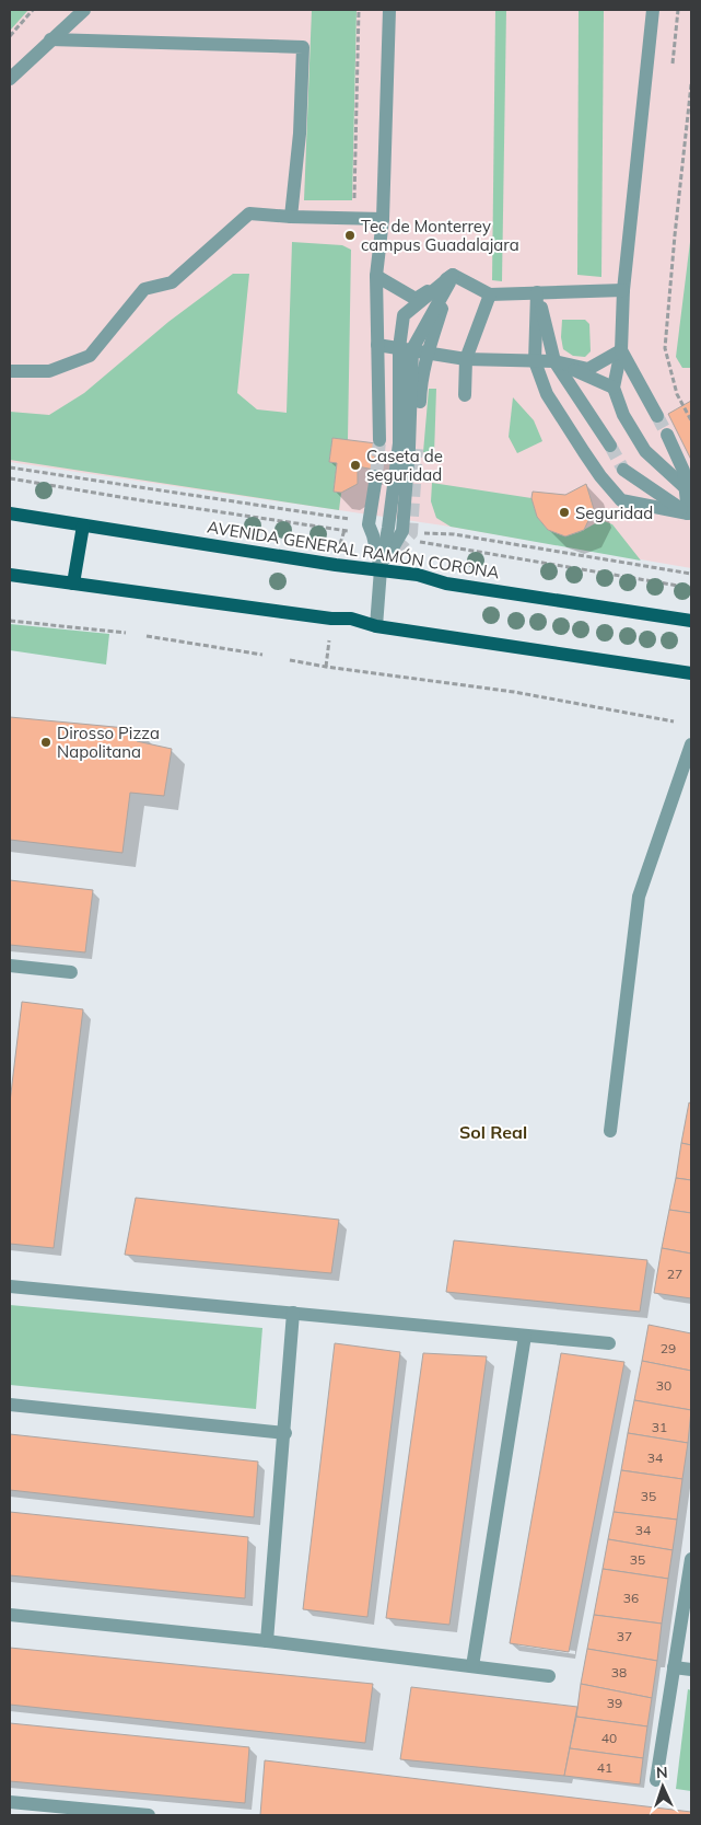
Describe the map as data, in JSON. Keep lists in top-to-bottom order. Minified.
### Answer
{"streets":{"main road":["AVENIDA GENERAL RAMÓN CORONA"]},"districts":["Sol Real"],"places":["Tec de Monterrey campus Guadalajara","Caseta de seguridad","Seguridad","Dirosso Pizza Napolitana"],"house_numbers":["27","29","30","31","34","35","34","35","36","37","38","39","40","41"],"north":"top"}
